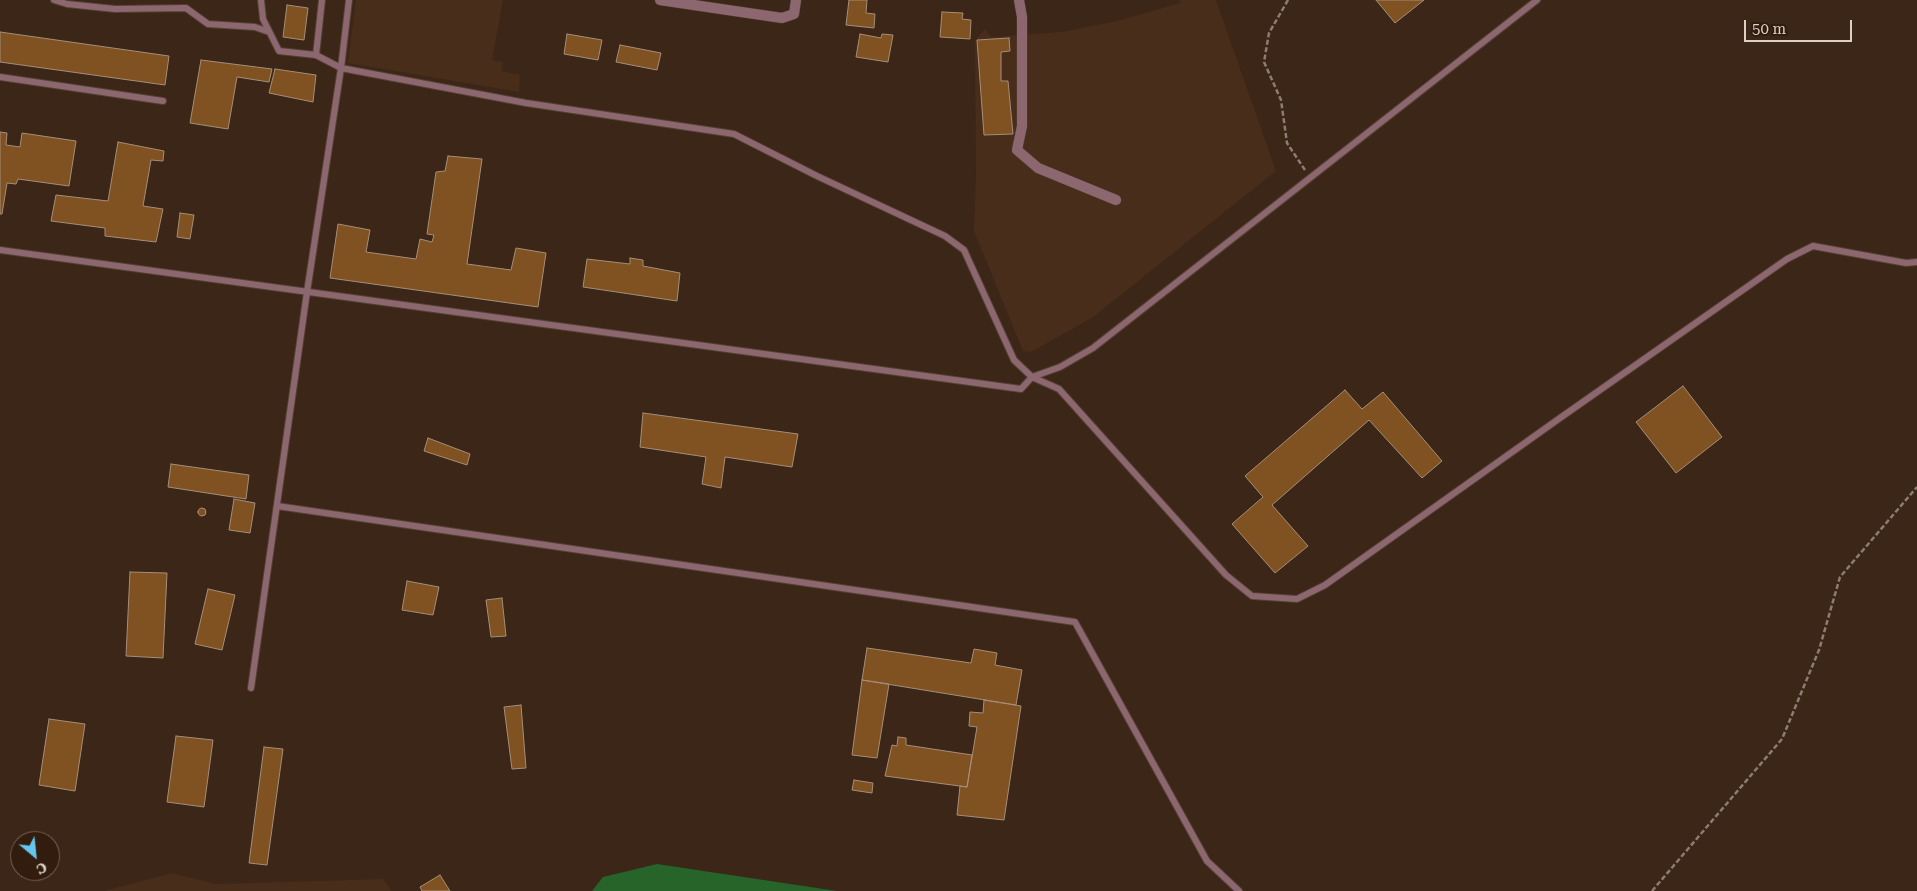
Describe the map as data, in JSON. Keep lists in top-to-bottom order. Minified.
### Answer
{"scale_bar":"50 m","north":"bottom right"}
